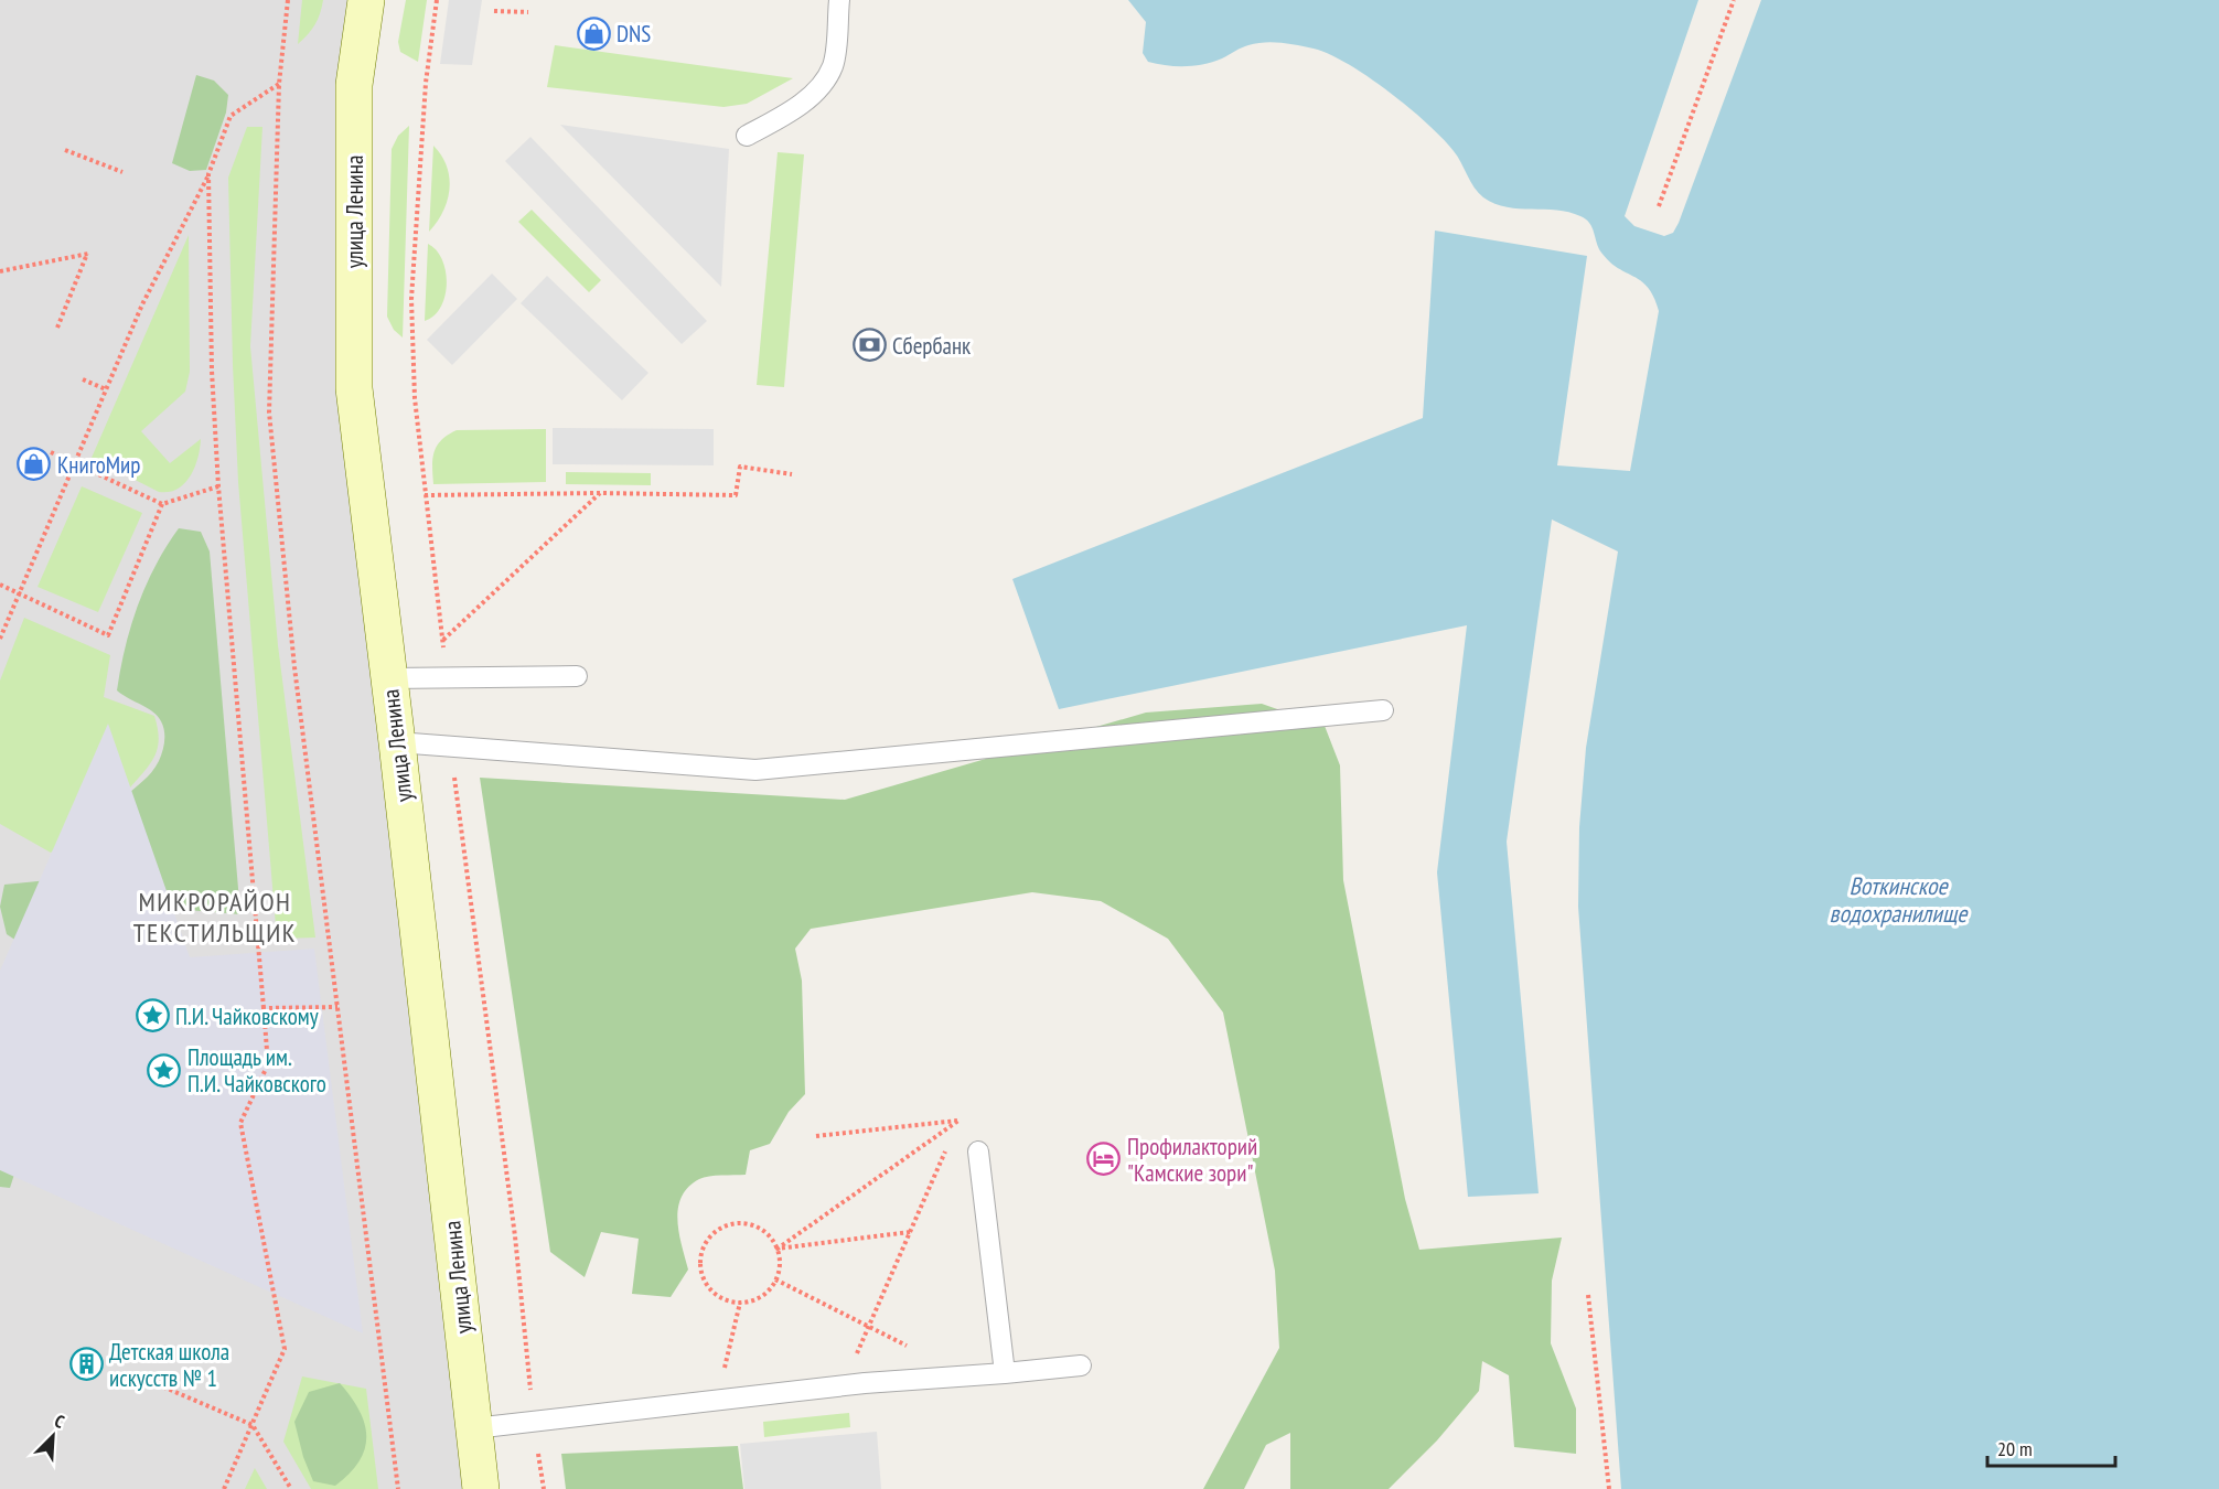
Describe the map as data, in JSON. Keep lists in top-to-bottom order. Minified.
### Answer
{"streets":{"street":["улица Ленина"]},"districts":["МИКРОРАЙОН ТЕКСТИЛЬЩИК"],"water":["Воткинское водохранилище"],"places":{"shop":["DNS","КнигоМир"],"bank":["Сбербанк"],"place":["П.И. Чайковскому","Площадь им. П.И. Чайковского"],"hotel":["Профилакторий \"Камские зори\""],"building":["Детская школа искусств № 1"]},"scale_bar":"20 m","north":"top right"}
